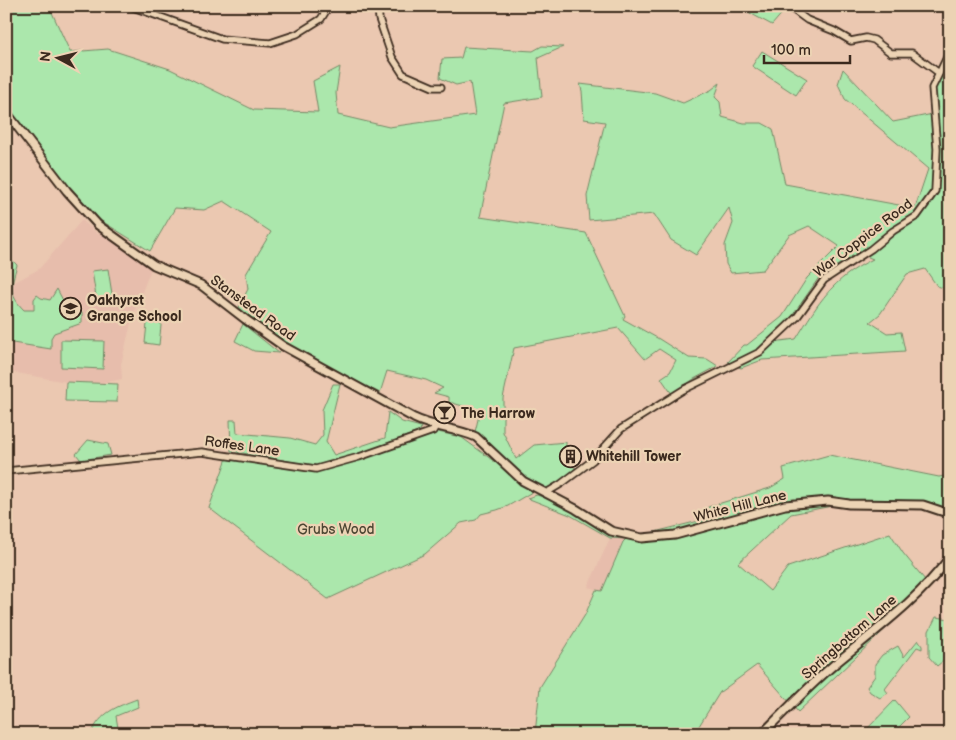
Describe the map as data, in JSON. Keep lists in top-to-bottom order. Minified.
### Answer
{"streets":{"street":["War Coppice Road","Stanstead Road","Roffes Lane","White Hill Lane","Springbottom Lane"]},"crossings":[["War Coppice Road","Stanstead Road"],["War Coppice Road","White Hill Lane"],["Stanstead Road","Roffes Lane"],["Stanstead Road","White Hill Lane"]],"parks":["Grubs Wood"],"places":{"school or university":["Oakhyrst Grange School"],"bar":["The Harrow"],"building":["Whitehill Tower"]},"scale_bar":"100 m","north":"left"}
